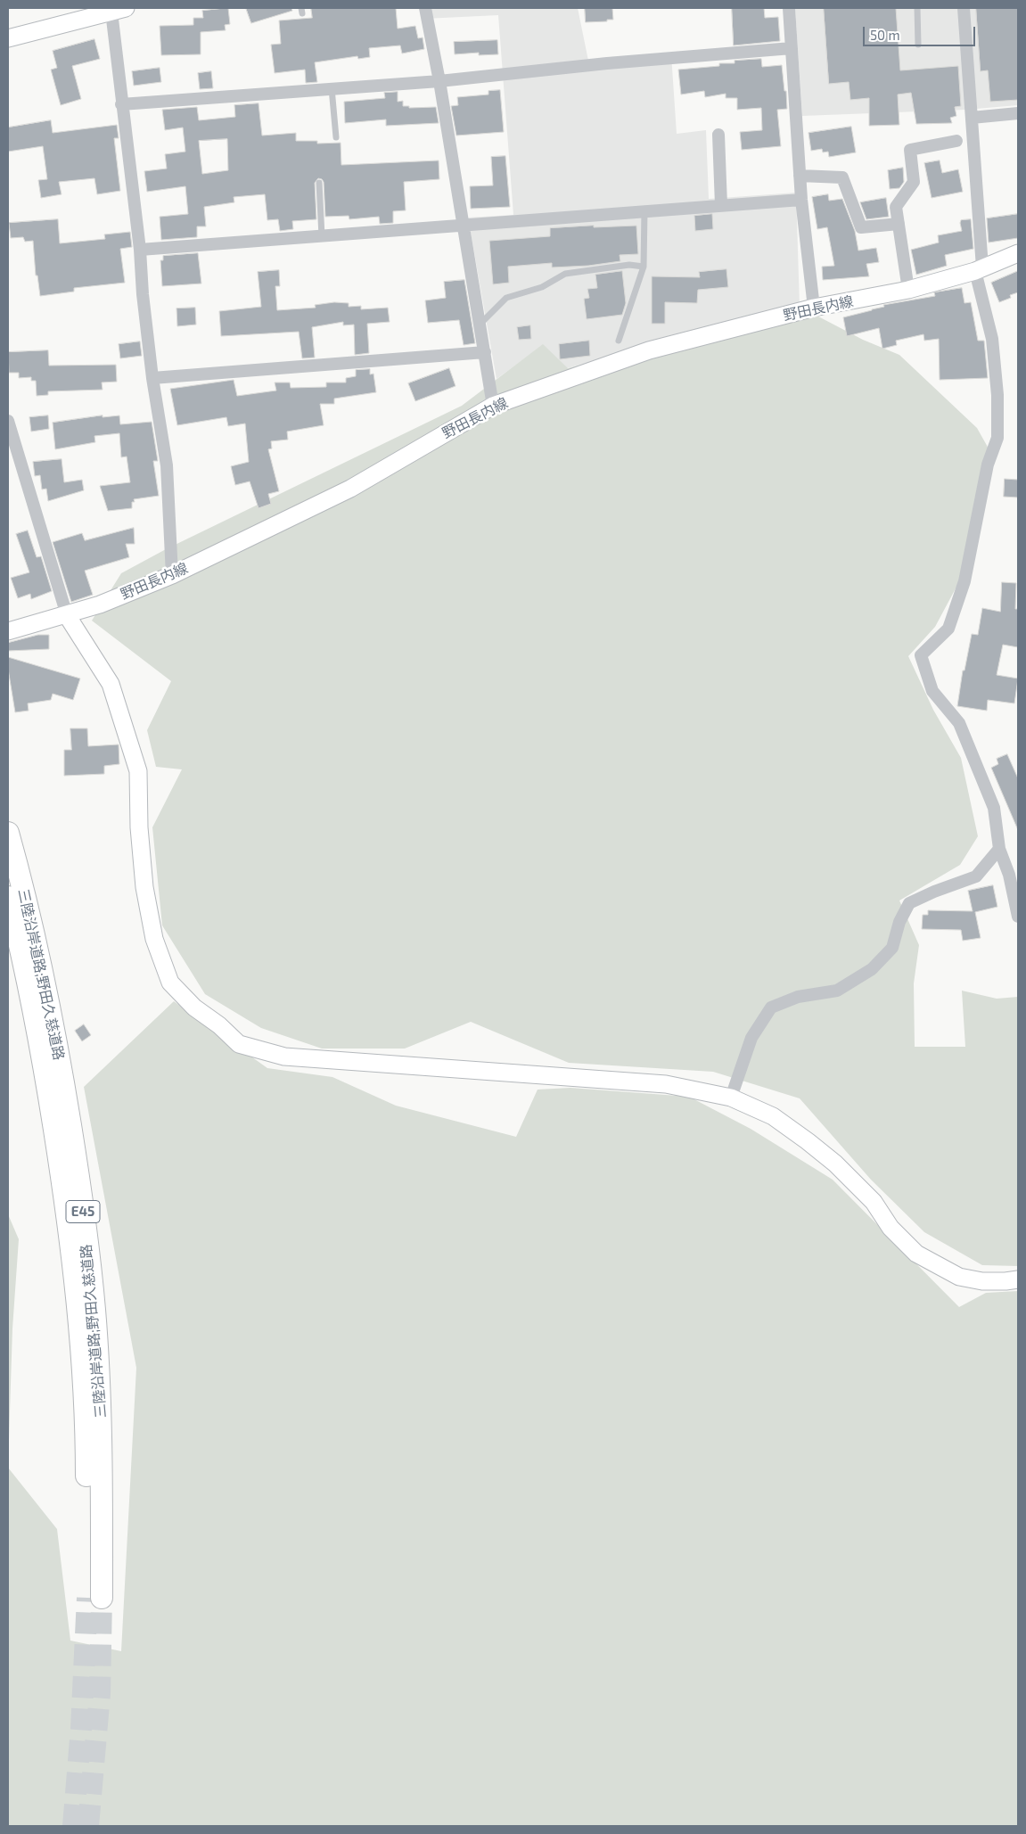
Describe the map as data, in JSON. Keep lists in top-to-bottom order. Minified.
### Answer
{"streets":{"highway":["三陸沿岸道路;野田久慈道路","E45"],"street":["野田長内線"]},"scale_bar":"50 m"}
